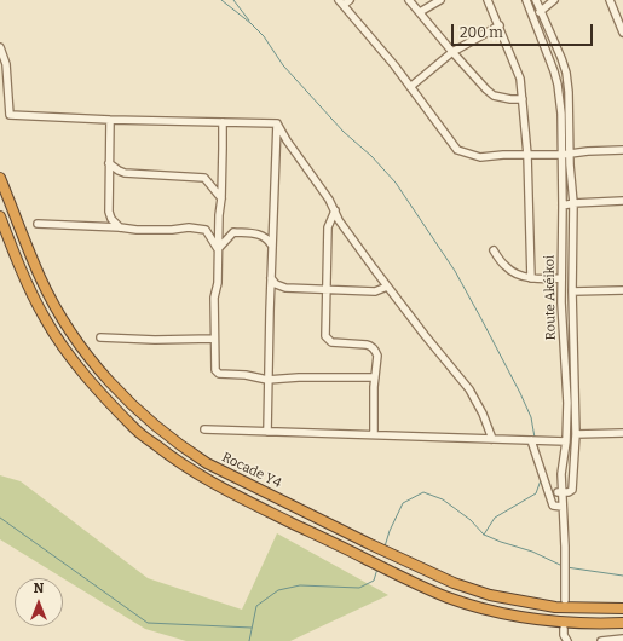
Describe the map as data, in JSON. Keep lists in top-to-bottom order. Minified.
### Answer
{"streets":{"highway":["Rocade Y4"],"street":["Route Akéikoi"]},"scale_bar":"200 m","north":"top"}
